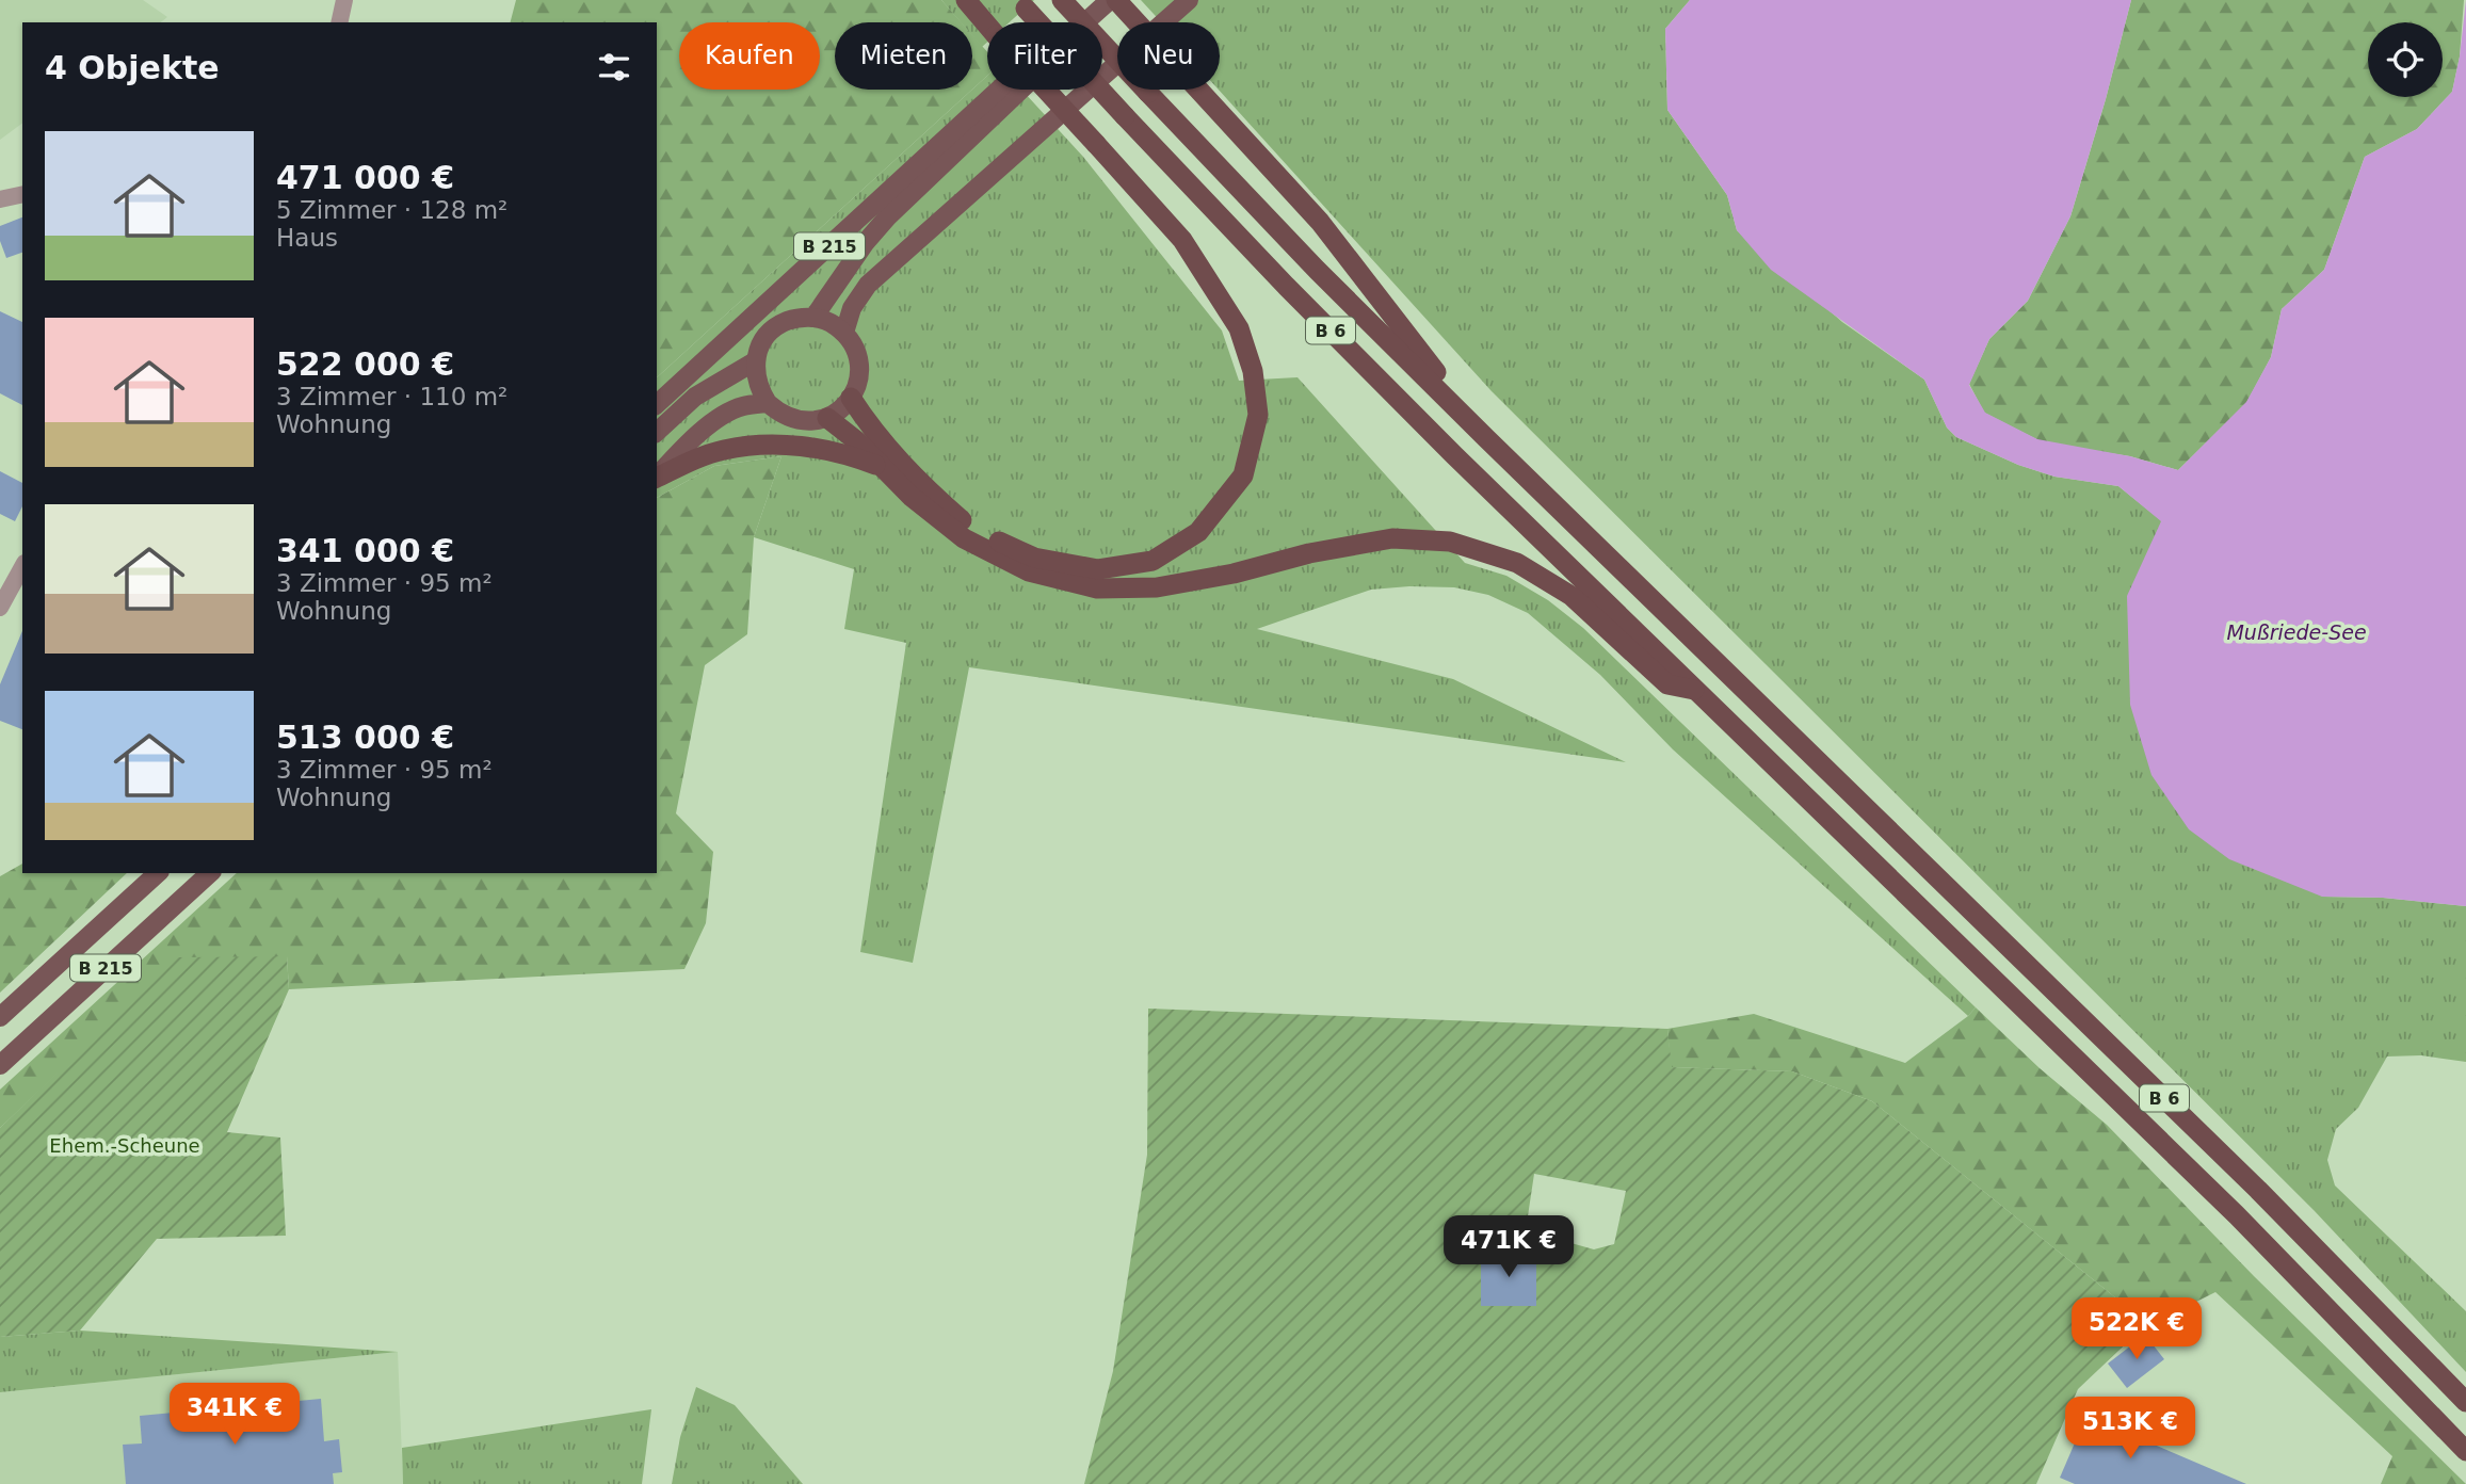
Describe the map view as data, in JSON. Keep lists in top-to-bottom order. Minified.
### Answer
{"streets":{"highway":["B 6"],"main road":["B 215"]},"water":["Mußriede-See"],"parks":["Ehem.-Scheune"],"page":{"chip":["Kaufen","Mieten","Filter","Neu"],"heading":"4 Objekte","list":[{"name":"471 000 €","note":"5 Zimmer · 128 m² · Haus"},{"name":"522 000 €","note":"3 Zimmer · 110 m² · Wohnung"},{"name":"341 000 €","note":"3 Zimmer · 95 m² · Wohnung"},{"name":"513 000 €","note":"3 Zimmer · 95 m² · Wohnung"}],"price":["471K €","522K €","341K €","513K €"]}}
